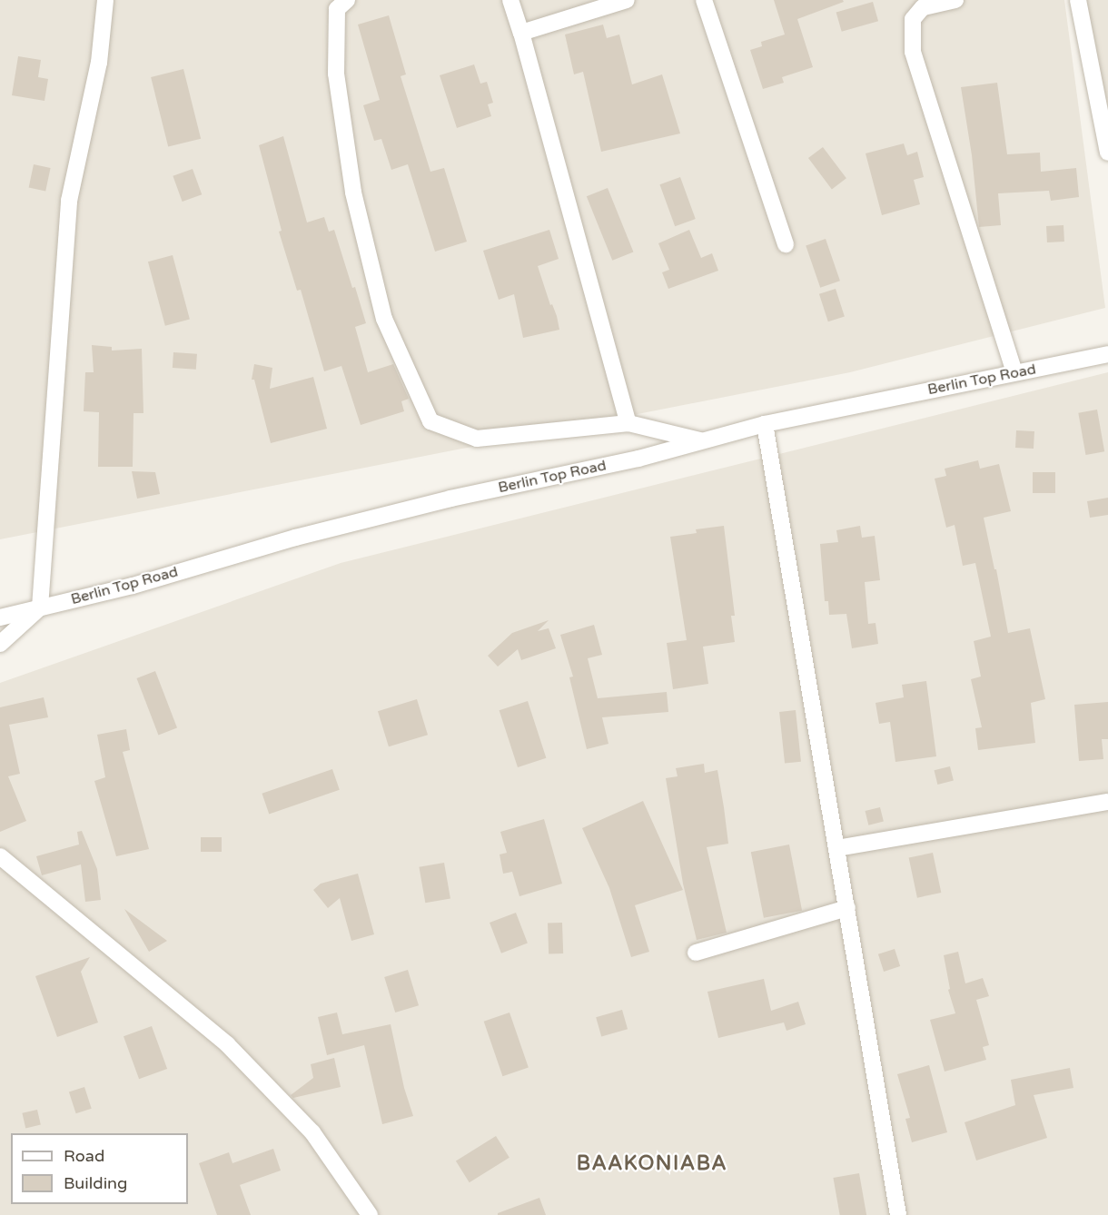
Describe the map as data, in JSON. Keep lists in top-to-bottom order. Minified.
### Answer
{"streets":{"street":["Berlin Top Road"]},"districts":["BAAKONIABA"],"legend":["Road","Building"]}
